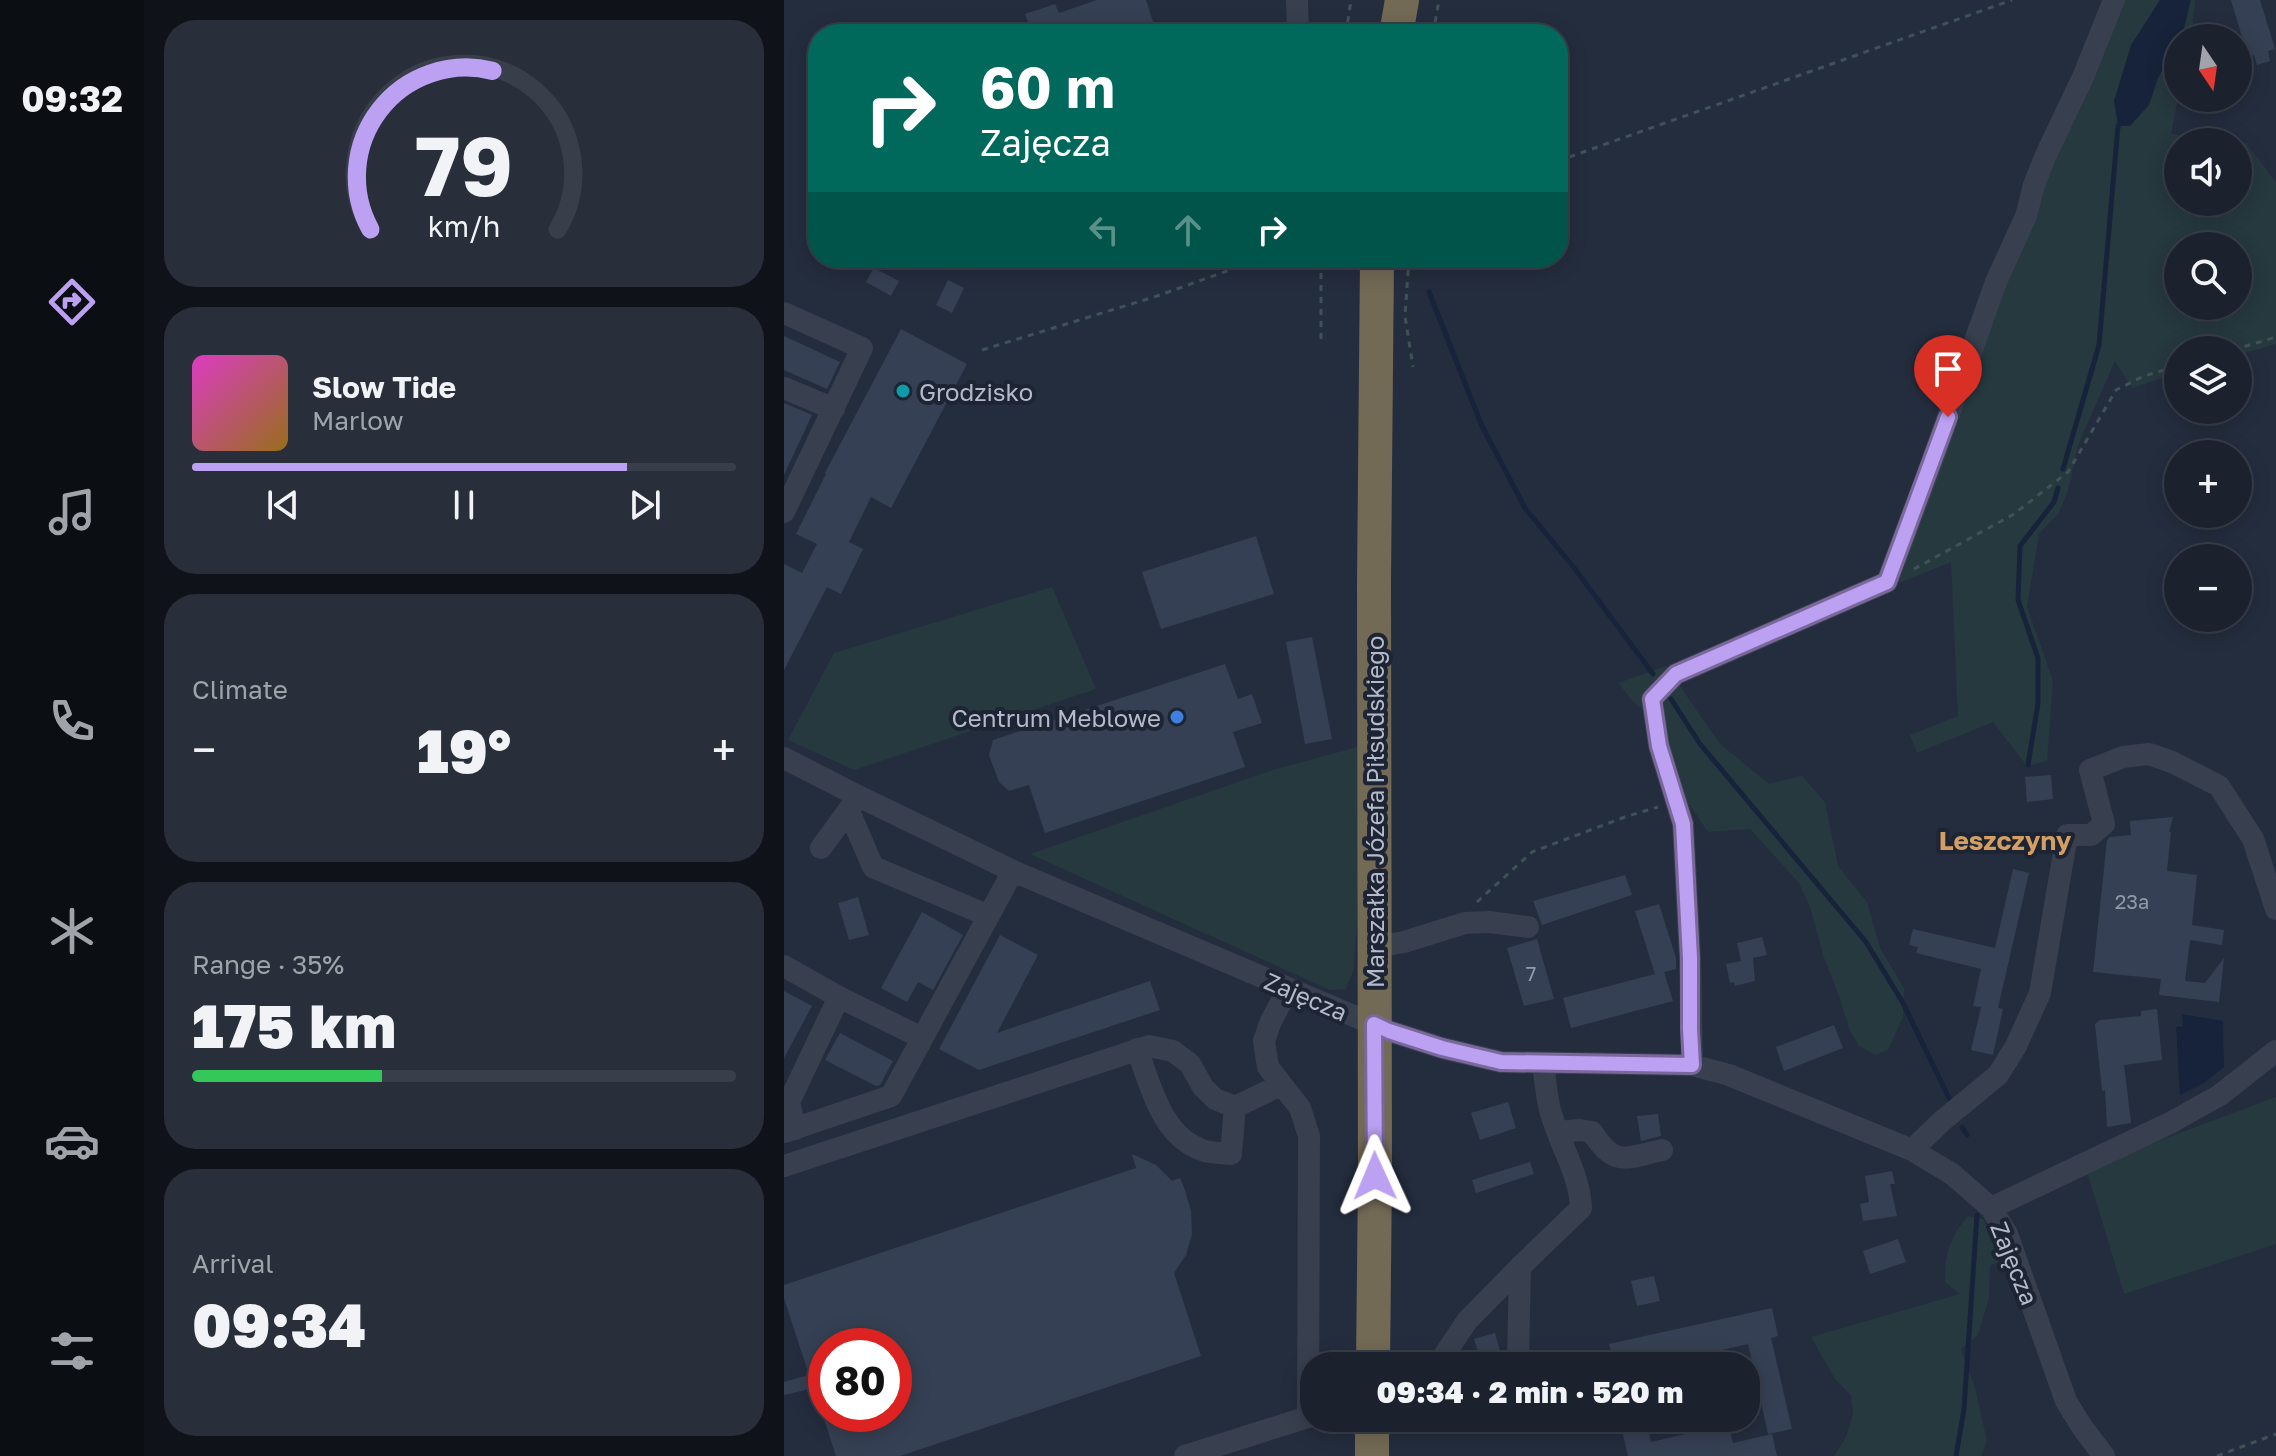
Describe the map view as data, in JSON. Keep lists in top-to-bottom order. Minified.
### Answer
{"streets":{"highway":["Marszałka Józefa Piłsudskiego"],"street":["Zajęcza"]},"crossings":[["Marszałka Józefa Piłsudskiego","Zajęcza"]],"districts":["Leszczyny"],"places":["Grodzisko","Centrum Meblowe"],"house_numbers":["23a","7"],"north":"bottom","page":{"tabs":"09:32","map_buttons":["+","−"],"turn":["60 m","Zajęcza"],"song":["Slow Tide","Marlow"],"tile":["Climate",["Range · 35%","175 km"],["Arrival","09:34"]],"heat":["−","19°","+"],"limit":"80","trip":"09:34 · 2 min · 520 m","gauge":["79","km/h"]}}
